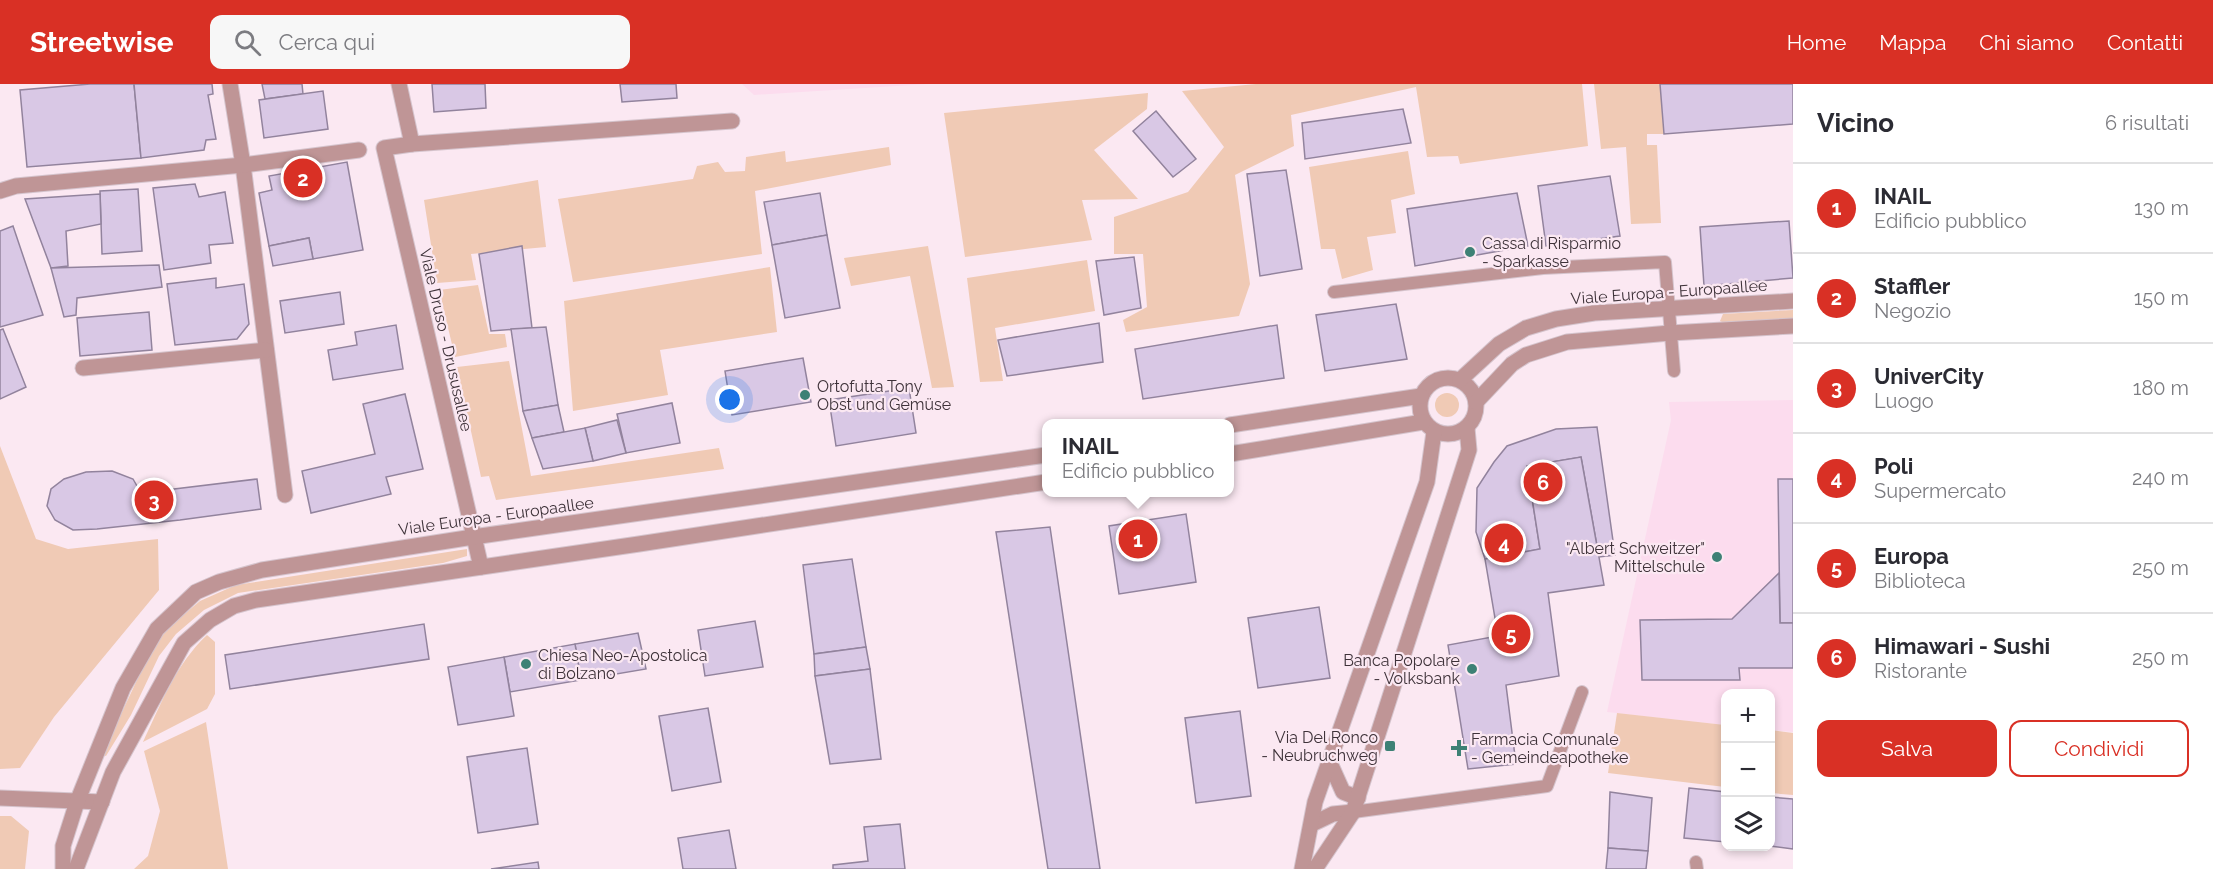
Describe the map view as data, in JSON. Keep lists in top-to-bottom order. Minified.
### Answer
{"streets":{"street":["Viale Europa - Europaallee","Viale Druso - Drususallee"]},"crossings":[["Viale Europa - Europaallee","Viale Druso - Drususallee"]],"places":{"other":["Cassa di Risparmio - Sparkasse","Ortofutta Tony Obst und Gemüse","\"Albert Schweitzer\" Mittelschule","Chiesa Neo-Apostolica di Bolzano","Banca Popolare - Volksbank"],"transit":["Via Del Ronco - Neubruchweg"],"health":["Farmacia Comunale - Gemeindeapotheke"]},"page":{"header":"Streetwise","search":"Cerca qui","nav":["Home","Mappa","Chi siamo","Contatti"],"heading":["Vicino","6 risultati"],"pins":["2","6","3","1","4","5"],"list":[{"mark":"1","name":"INAIL","note":"Edificio pubblico","value":"130 m"},{"mark":"2","name":"Staffler","note":"Negozio","value":"150 m"},{"mark":"3","name":"UniverCity","note":"Luogo","value":"180 m"},{"mark":"4","name":"Poli","note":"Supermercato","value":"240 m"},{"mark":"5","name":"Europa","note":"Biblioteca","value":"250 m"},{"mark":"6","name":"Himawari - Sushi","note":"Ristorante","value":"250 m"}],"popup":["INAIL","Edificio pubblico"],"map_buttons":["+","−"],"buttons":["Salva","Condividi"]}}
